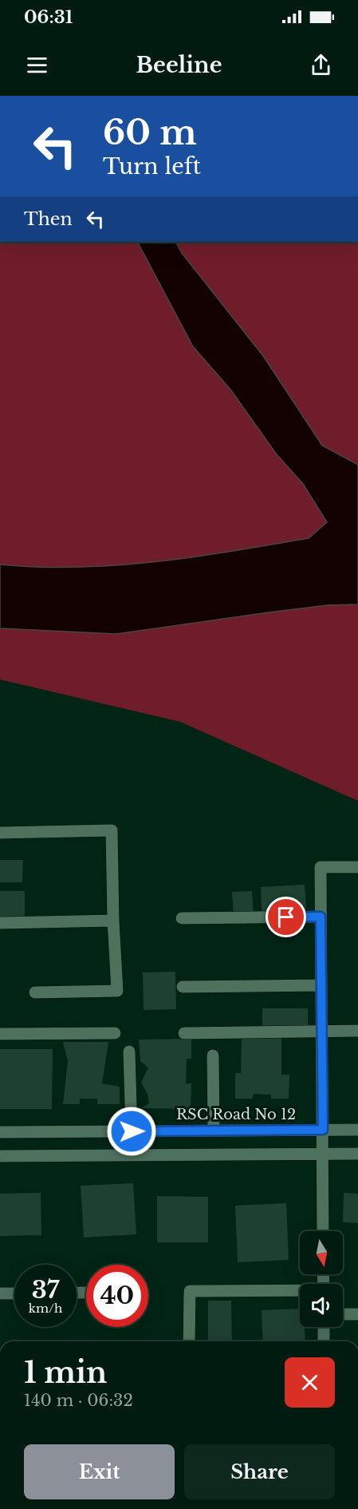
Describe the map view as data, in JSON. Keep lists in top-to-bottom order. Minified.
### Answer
{"streets":{"street":["RSC Road No 12"]},"north":"bottom","page":{"status":"06:31","header":"Beeline","turn":["60 m","Turn left"],"then":"Then","speed":"37 km/h","limit":"40","heading":["1 min","140 m · 06:32"],"buttons":["Exit","Share"]}}
